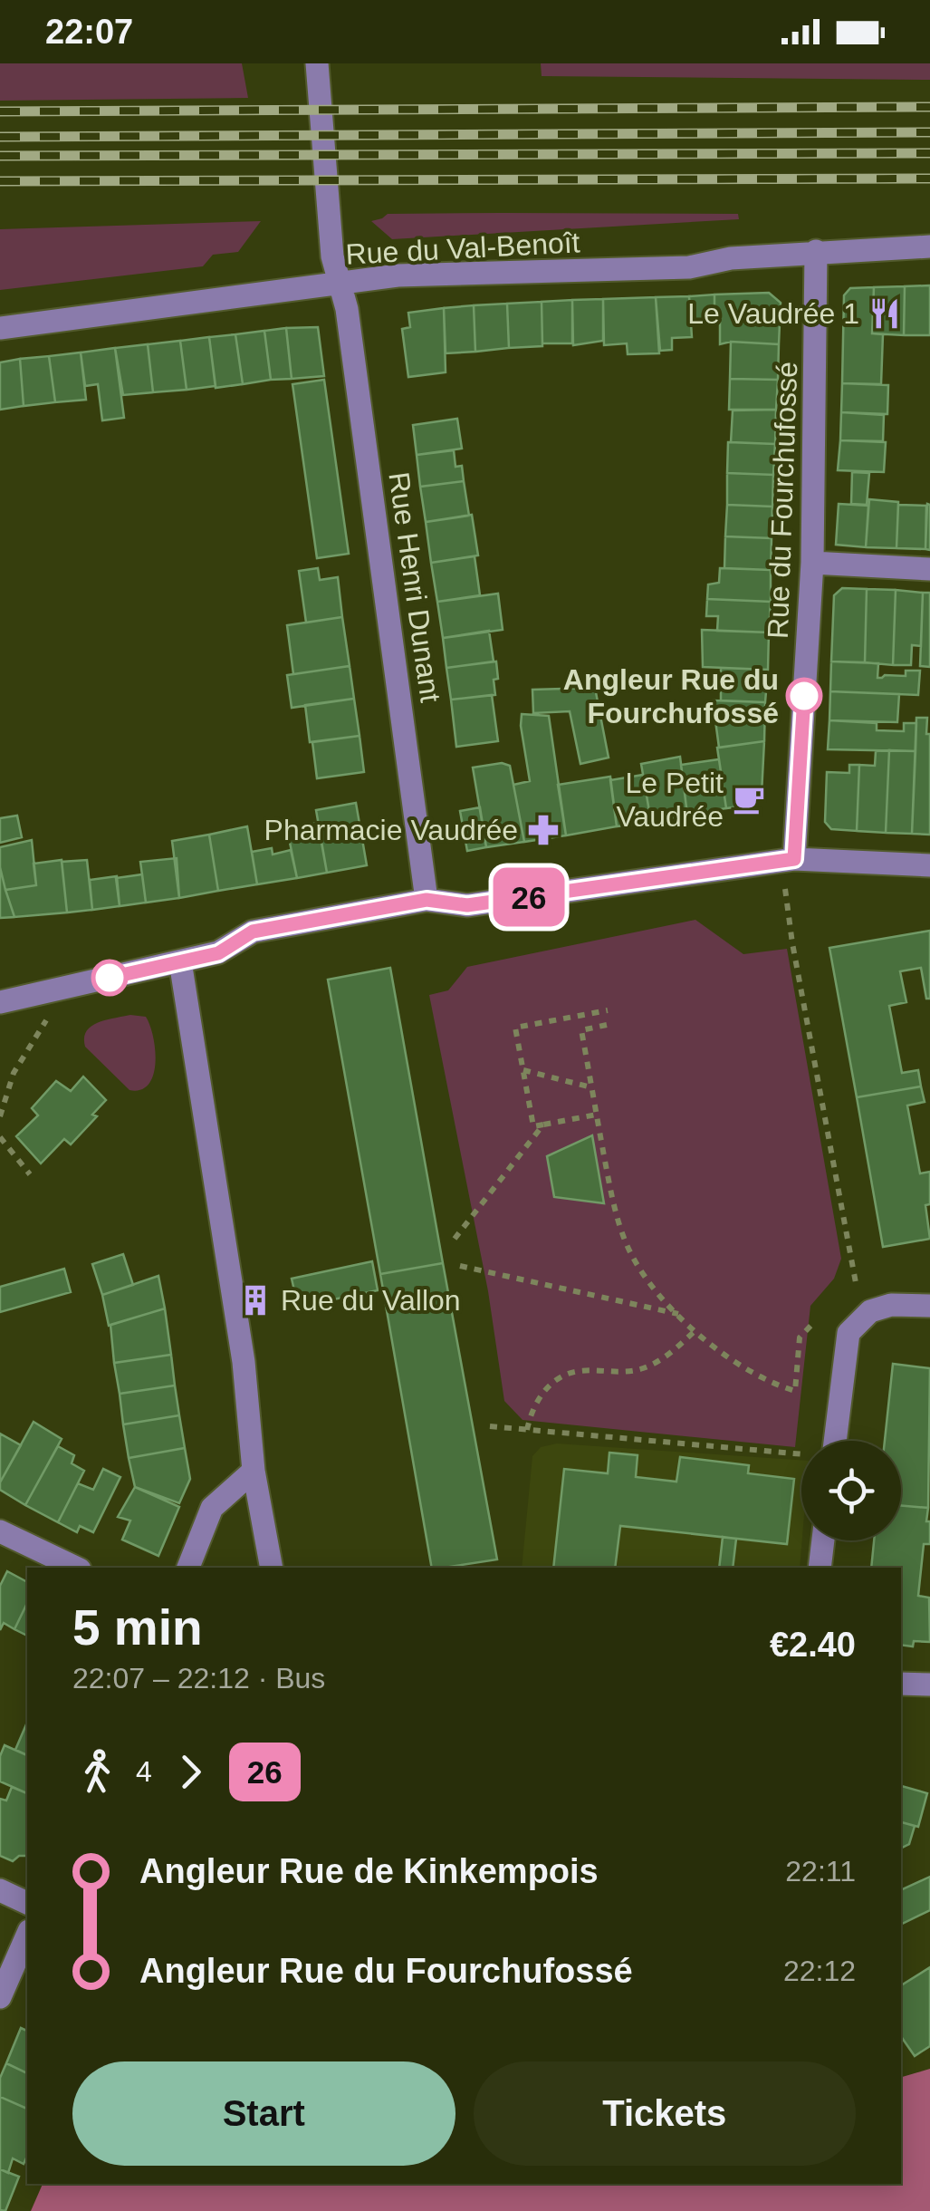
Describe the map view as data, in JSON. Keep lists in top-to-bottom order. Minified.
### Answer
{"streets":{"street":["Rue du Val-Benoît","Rue du Fourchufossé","Rue Henri Dunant"]},"crossings":[["Rue du Val-Benoît","Rue du Fourchufossé"],["Rue du Val-Benoît","Rue Henri Dunant"]],"places":{"restaurant":["Le Vaudrée 1"],"other":["Angleur Rue du Fourchufossé"],"cafe":["Le Petit Vaudrée"],"pharmacy":["Pharmacie Vaudrée"],"building":["Rue du Vallon"]},"lines":["bus line 26"],"page":{"status":"22:07","on_map":"26","heading":["5 min","22:07 – 22:12 · Bus","€2.40"],"legs":["4","26"],"list":[{"name":"Angleur Rue de Kinkempois","value":"22:11"},{"name":"Angleur Rue du Fourchufossé","value":"22:12"}],"buttons":["Start","Tickets"]}}
